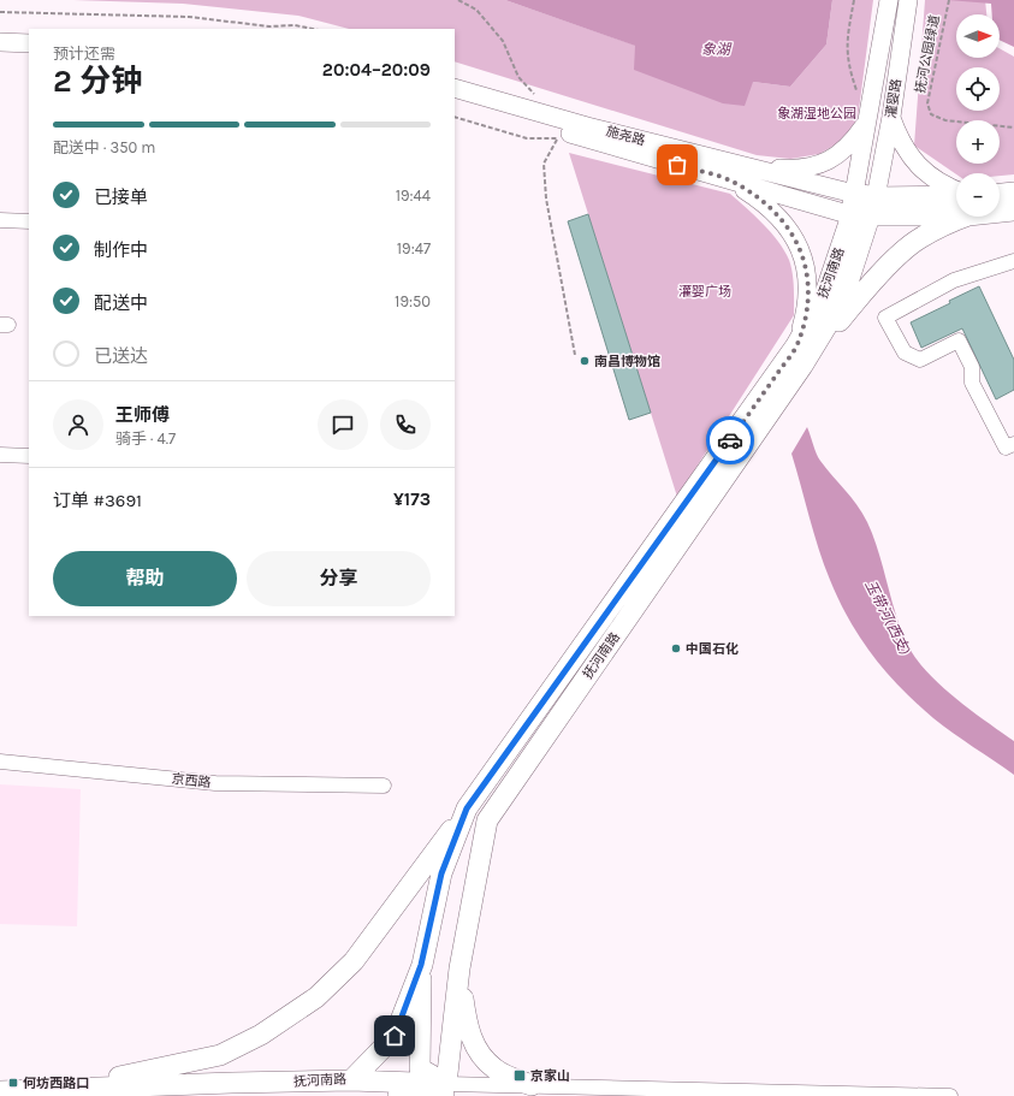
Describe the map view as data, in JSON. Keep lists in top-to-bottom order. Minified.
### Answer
{"streets":{"highway":["抚河南路"],"main road":["灌婴路","施尧路"],"street":["京西路"],"path":["抚河公园绿道"]},"crossings":[["灌婴路","施尧路"],["灌婴路","抚河南路"],["施尧路","抚河南路"]],"water":["象湖","玉带河(西支)"],"parks":["象湖湿地公园","灌婴广场"],"places":{"other":["南昌博物馆","中国石化"],"transit":["京家山","何坊西路口"]},"north":"right","page":{"map_buttons":["+","−"],"heading":["2 分钟","预计还需","20:04–20:09"],"panel":["王师傅","骑手 · 4.7","订单 #3691","¥173"],"bar":"配送中 · 350 m","list":[["已接单","19:44"],["制作中","19:47"],["配送中","19:50"],"已送达"],"buttons":["帮助","分享"]}}
